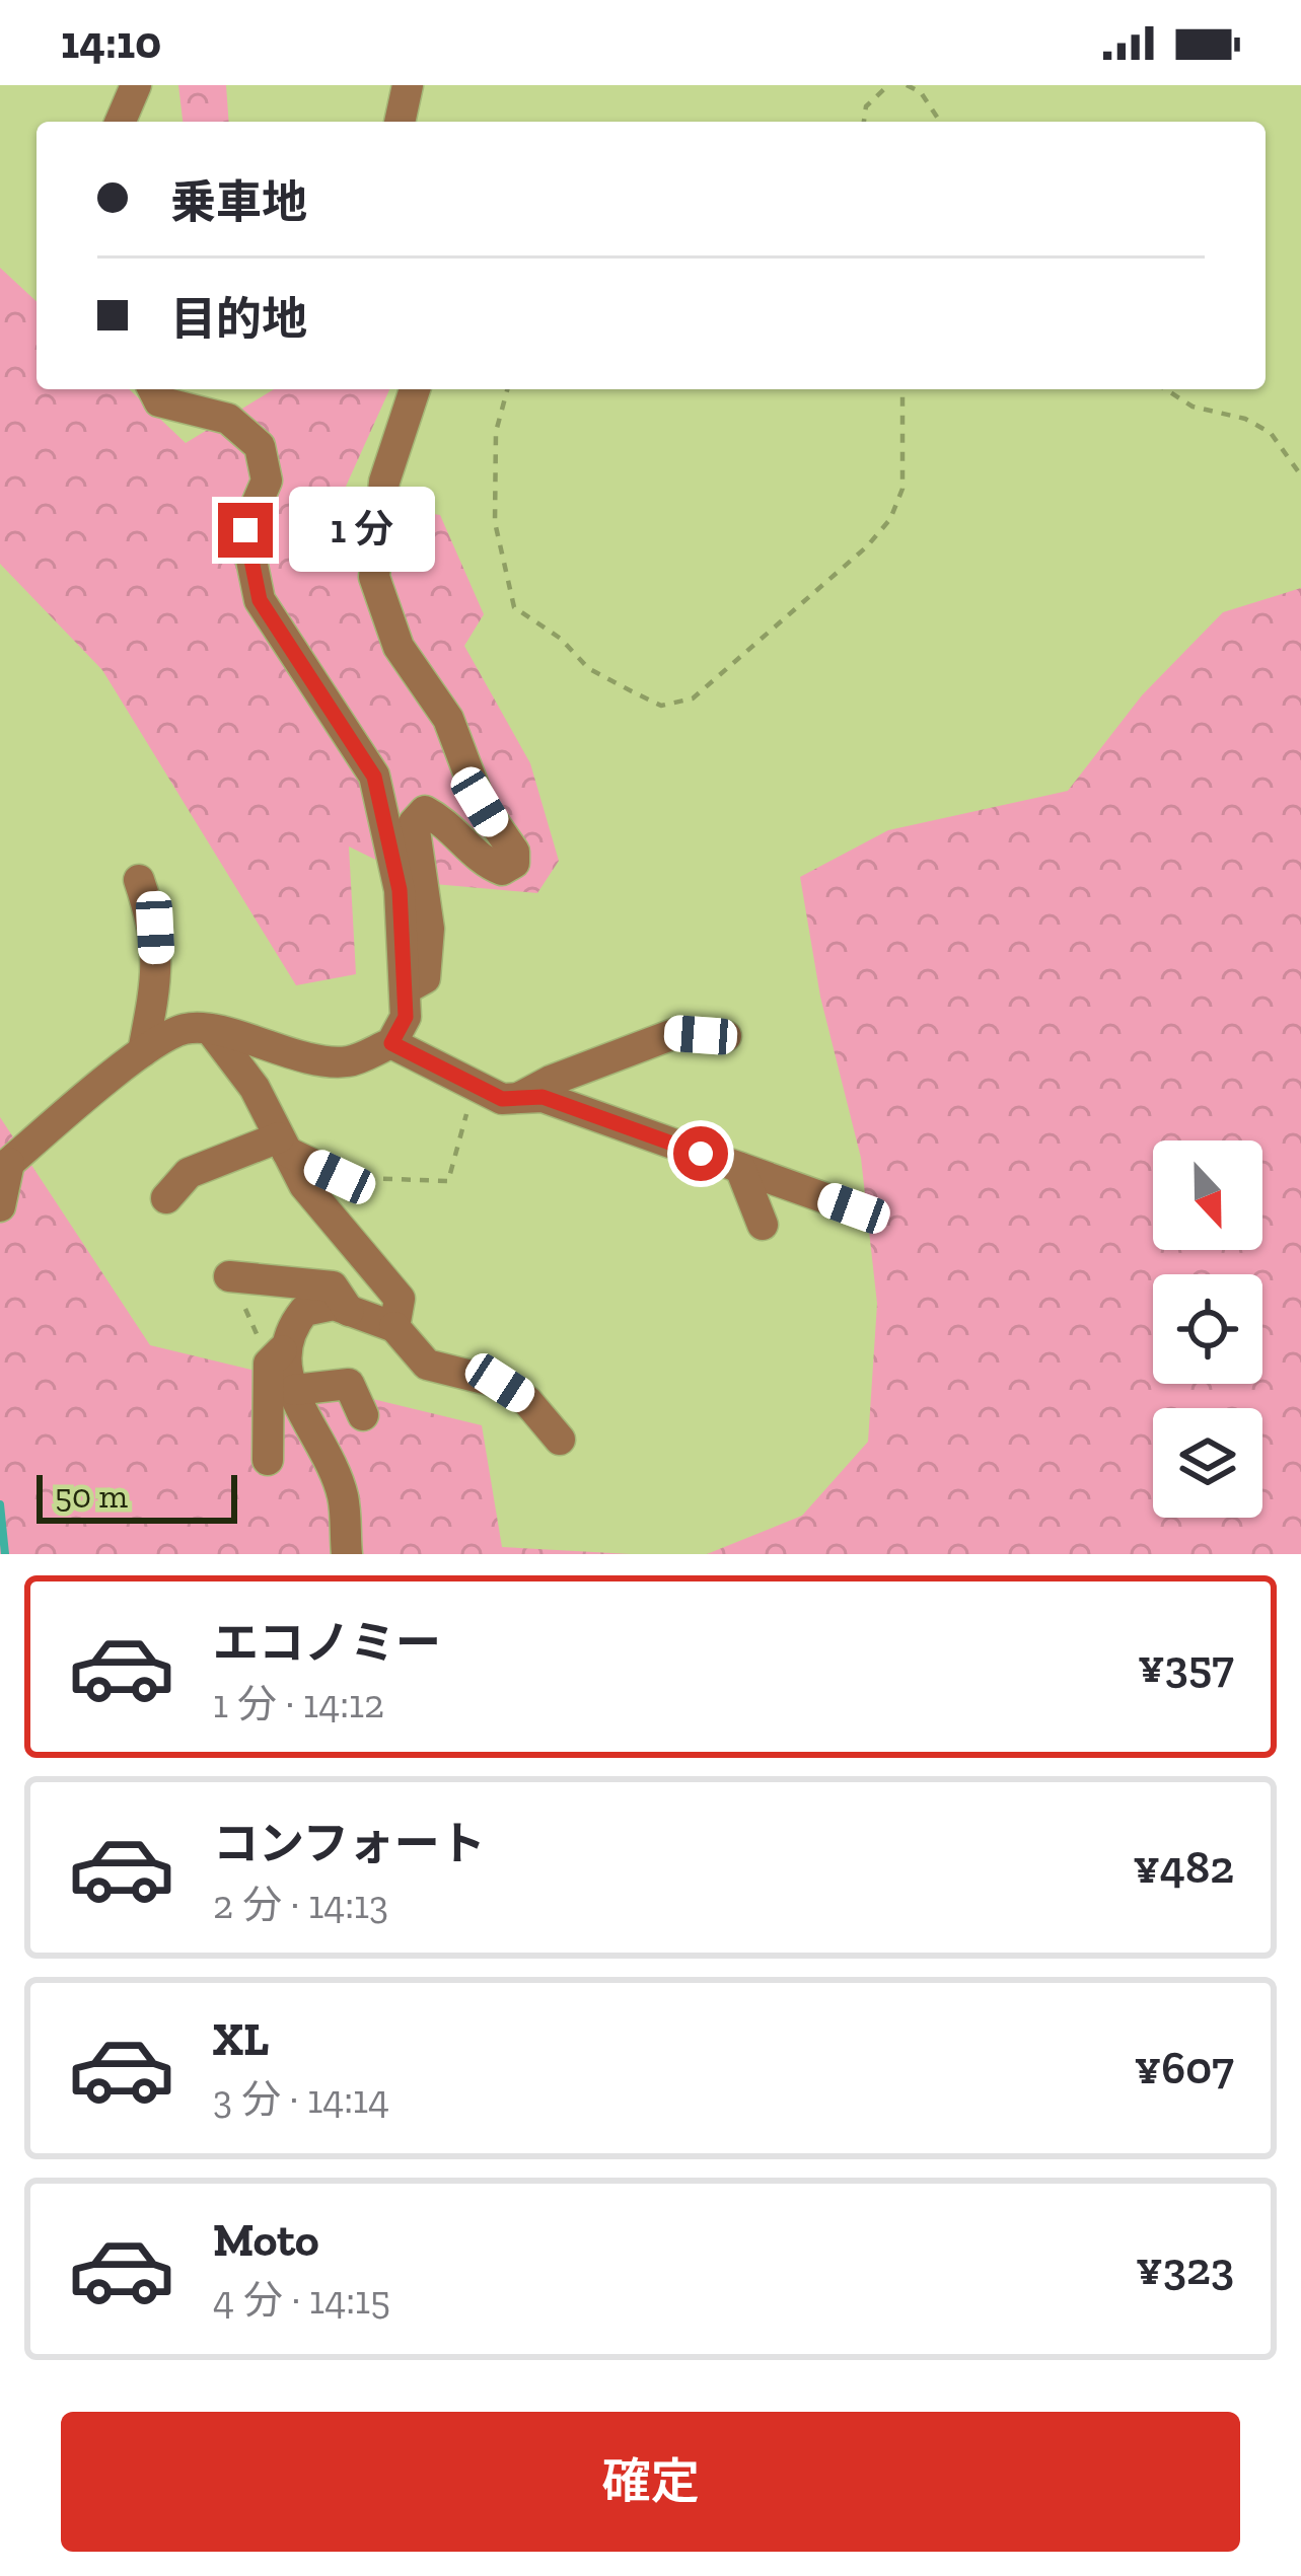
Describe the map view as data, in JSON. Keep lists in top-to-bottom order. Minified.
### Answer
{"scale_bar":"50 m","north":"bottom","page":{"status":"14:10","banner":["乗車地","目的地"],"bubble":"1 分","scale":"50 m","list":[{"name":"エコノミー","note":"1 分 · 14:12","value":"¥357"},{"name":"コンフォート","note":"2 分 · 14:13","value":"¥482"},{"name":"XL","note":"3 分 · 14:14","value":"¥607"},{"name":"Moto","note":"4 分 · 14:15","value":"¥323"}],"buttons":"確定"}}
